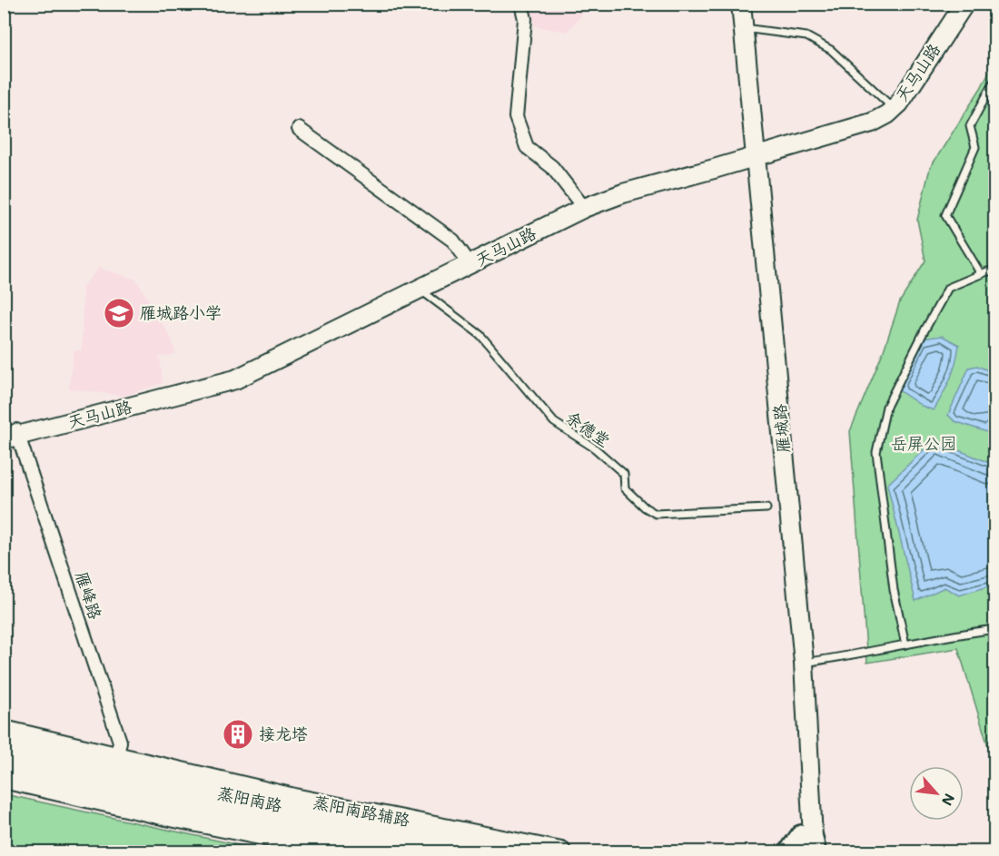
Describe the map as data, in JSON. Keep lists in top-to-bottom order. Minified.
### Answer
{"streets":{"main road":["蒸阳南路"],"street":["天马山路","雁城路","雁峰路","蒸阳南路辅路"],"lane":["余德堂"]},"crossings":[["天马山路","雁城路"],["天马山路","余德堂"],["天马山路","雁峰路"],["雁峰路","蒸阳南路"],["雁峰路","蒸阳南路辅路"],["蒸阳南路","蒸阳南路辅路"]],"parks":["岳屏公园"],"places":{"school or university":["雁城路小学"],"building":["接龙塔"]},"north":"bottom right"}
